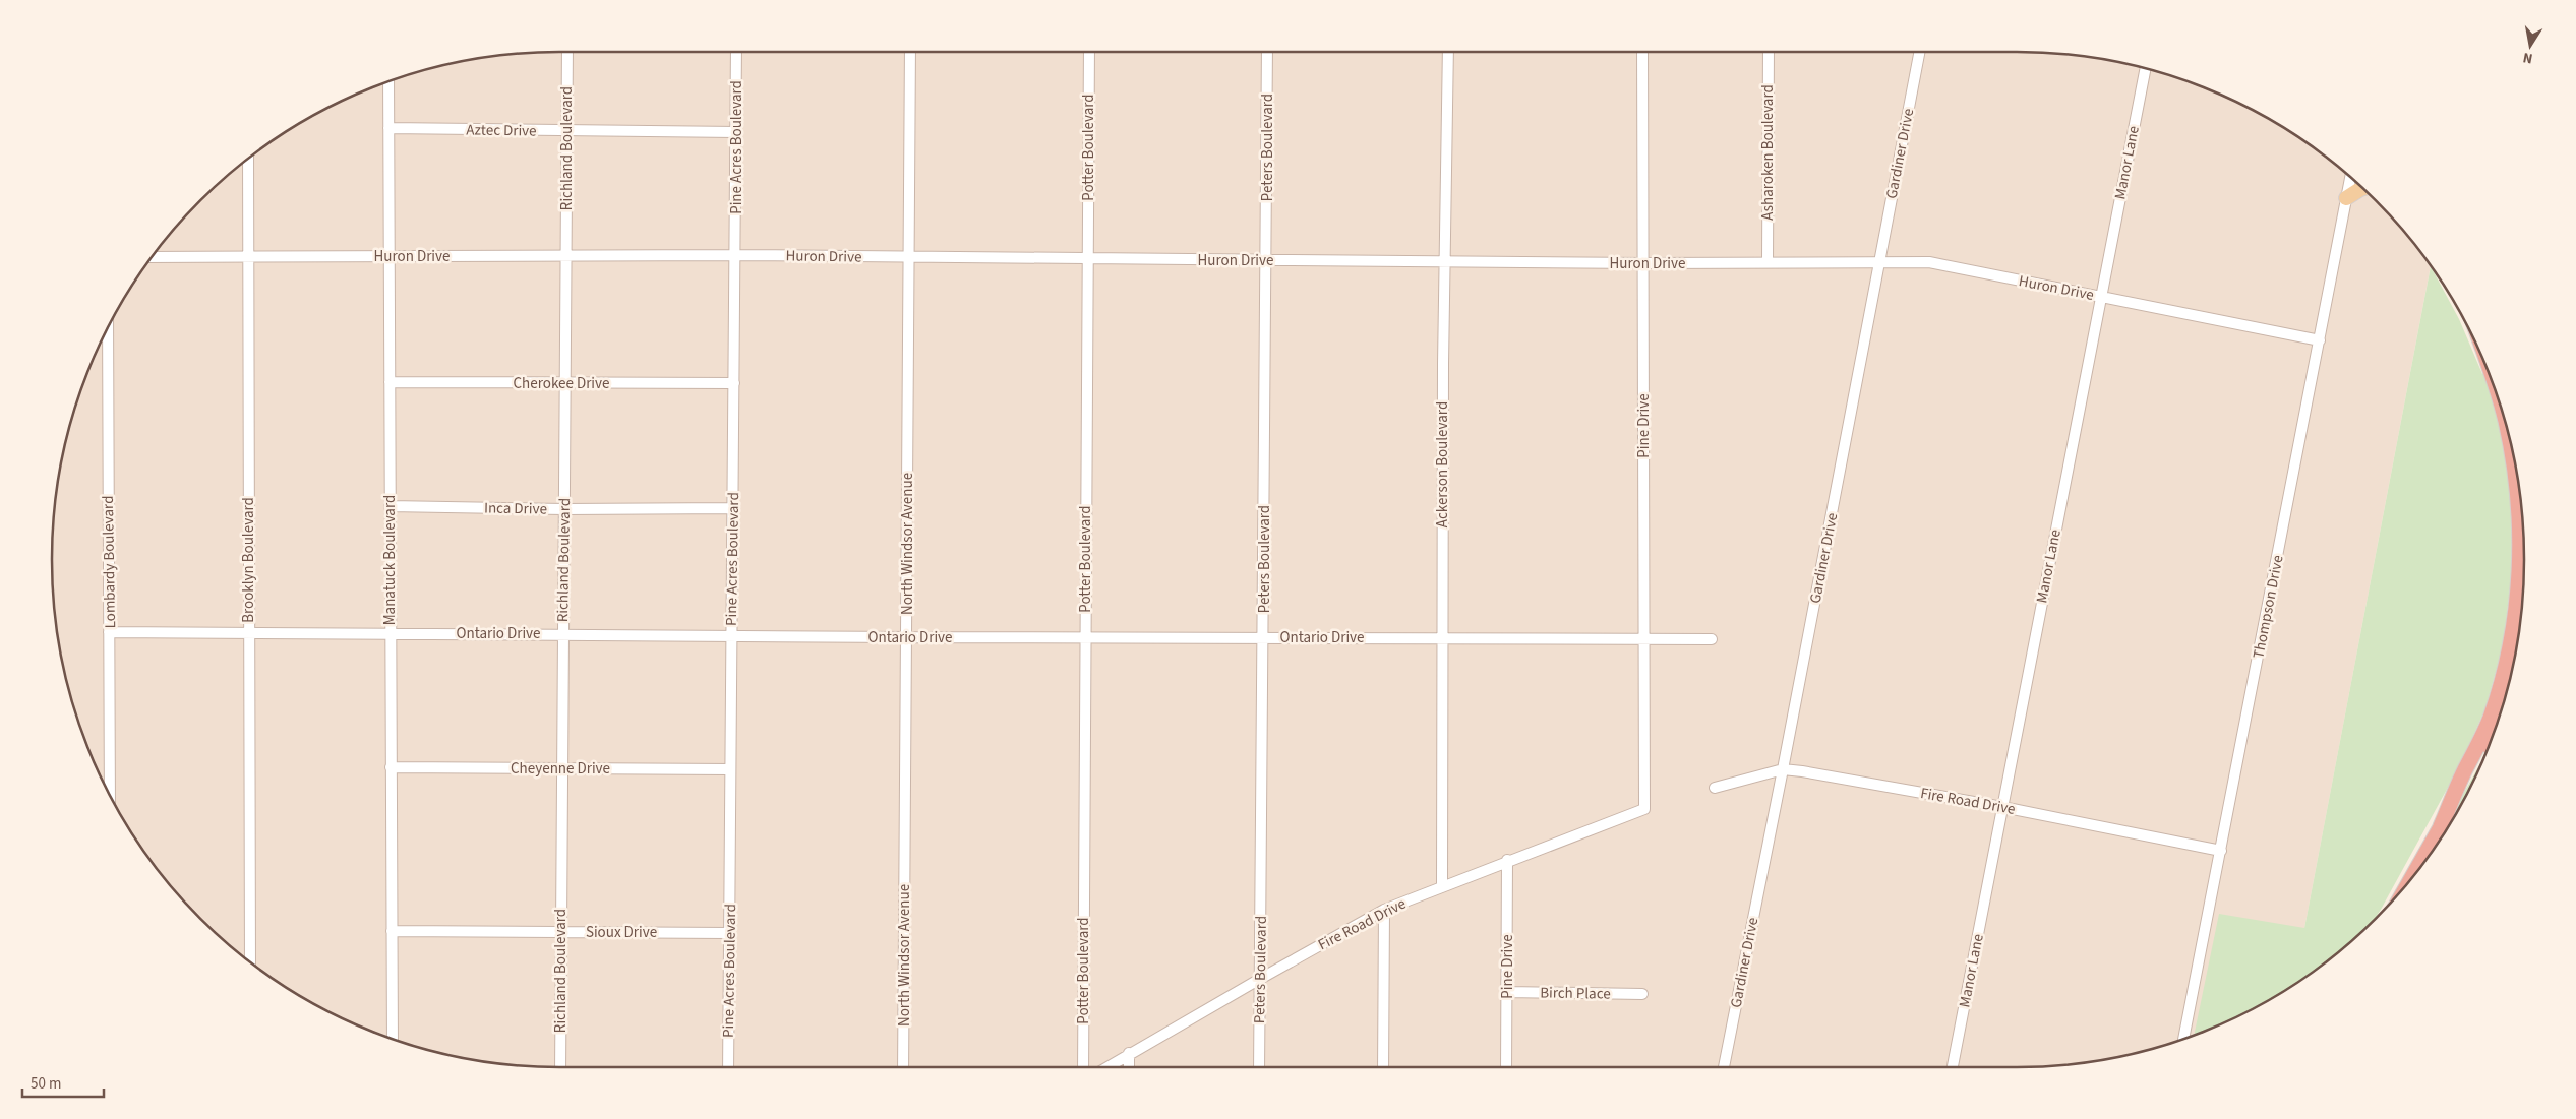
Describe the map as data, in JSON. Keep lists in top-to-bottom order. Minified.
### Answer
{"streets":{"street":["Aztec Drive","Pine Acres Boulevard","Potter Boulevard","Peters Boulevard","Richland Boulevard","Asharoken Boulevard","Gardiner Drive","Manor Lane","Huron Drive","Cherokee Drive","Pine Drive","Ackerson Boulevard","Inca Drive","North Windsor Avenue","Brooklyn Boulevard","Manatuck Boulevard","Lombardy Boulevard","Thompson Drive","Ontario Drive","Cheyenne Drive","Fire Road Drive","Sioux Drive","Birch Place"]},"crossings":[["Aztec Drive","Pine Acres Boulevard"],["Aztec Drive","Richland Boulevard"],["Aztec Drive","Manatuck Boulevard"],["Pine Acres Boulevard","Huron Drive"],["Pine Acres Boulevard","Cherokee Drive"],["Pine Acres Boulevard","Inca Drive"],["Pine Acres Boulevard","Ontario Drive"],["Pine Acres Boulevard","Cheyenne Drive"],["Pine Acres Boulevard","Sioux Drive"],["Potter Boulevard","Huron Drive"],["Potter Boulevard","Ontario Drive"],["Peters Boulevard","Huron Drive"],["Peters Boulevard","Ontario Drive"],["Peters Boulevard","Fire Road Drive"],["Richland Boulevard","Huron Drive"],["Richland Boulevard","Cherokee Drive"],["Richland Boulevard","Inca Drive"],["Richland Boulevard","Ontario Drive"],["Richland Boulevard","Cheyenne Drive"],["Richland Boulevard","Sioux Drive"],["Asharoken Boulevard","Huron Drive"],["Gardiner Drive","Huron Drive"],["Gardiner Drive","Fire Road Drive"],["Manor Lane","Huron Drive"],["Manor Lane","Fire Road Drive"],["Huron Drive","Pine Drive"],["Huron Drive","Ackerson Boulevard"],["Huron Drive","North Windsor Avenue"],["Huron Drive","Brooklyn Boulevard"],["Huron Drive","Manatuck Boulevard"],["Huron Drive","Thompson Drive"],["Cherokee Drive","Manatuck Boulevard"],["Pine Drive","Ontario Drive"],["Pine Drive","Fire Road Drive"],["Pine Drive","Birch Place"],["Ackerson Boulevard","Ontario Drive"],["Ackerson Boulevard","Fire Road Drive"],["Inca Drive","Manatuck Boulevard"],["North Windsor Avenue","Ontario Drive"],["Brooklyn Boulevard","Ontario Drive"],["Manatuck Boulevard","Ontario Drive"],["Manatuck Boulevard","Cheyenne Drive"],["Manatuck Boulevard","Sioux Drive"],["Lombardy Boulevard","Ontario Drive"],["Thompson Drive","Fire Road Drive"]],"scale_bar":"50 m","north":"bottom"}
